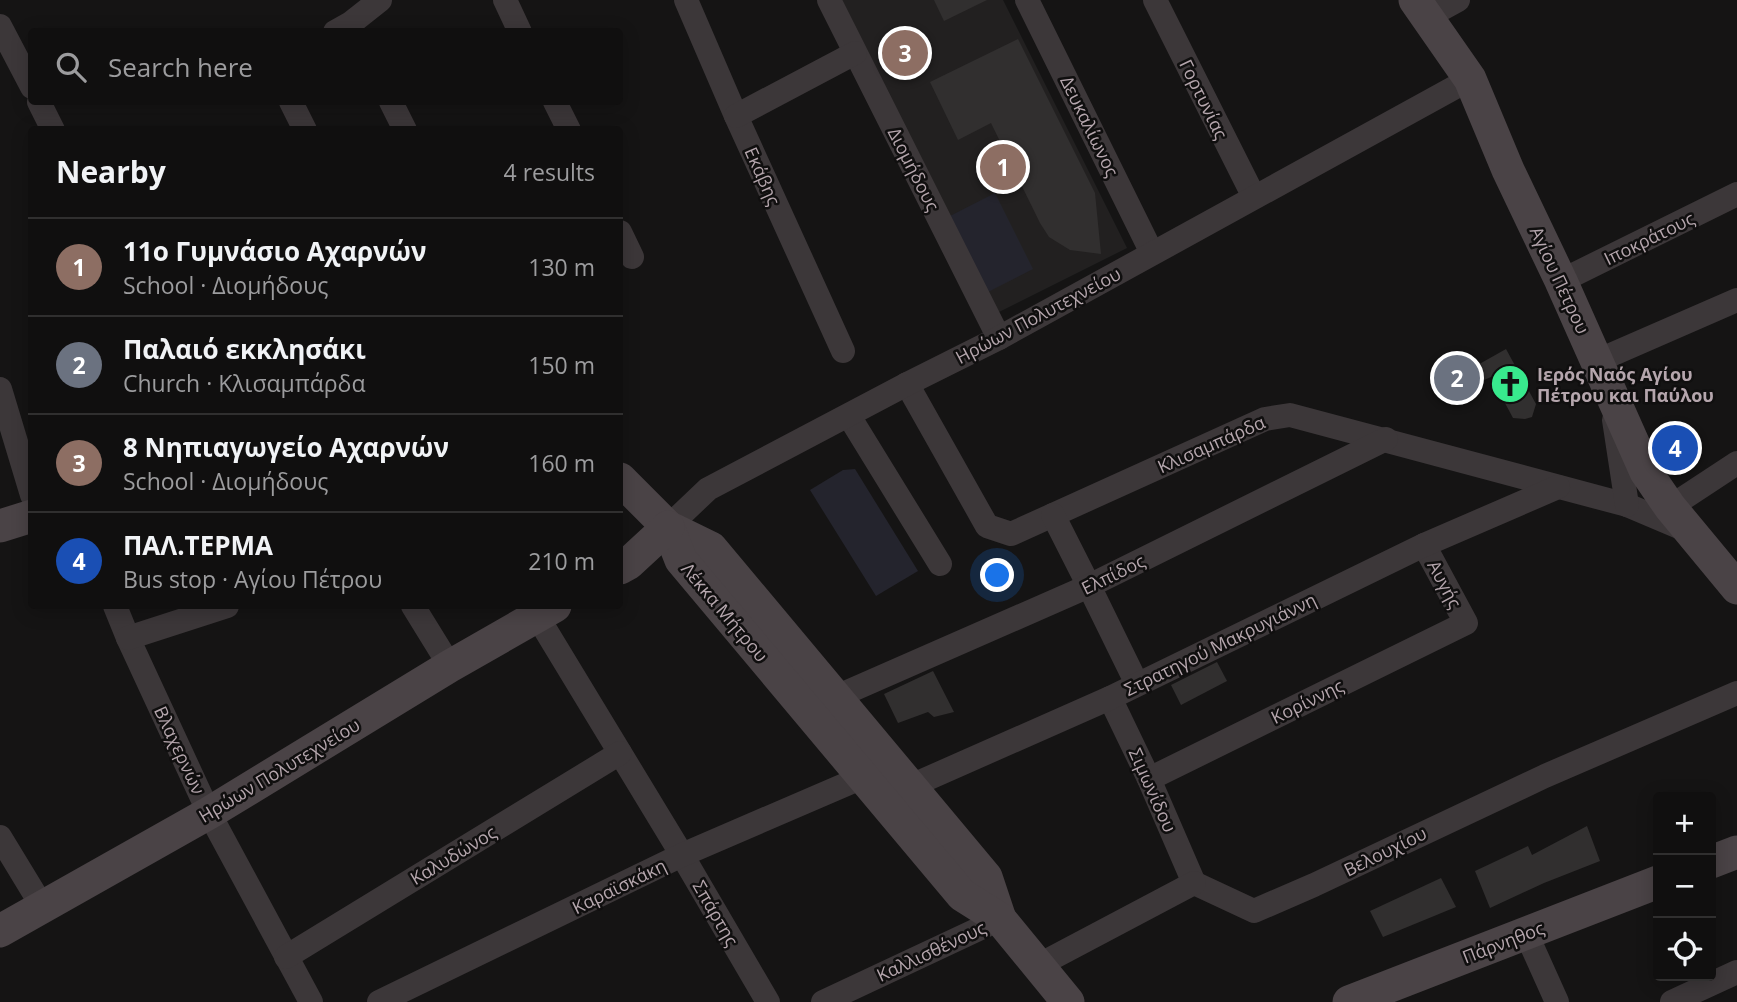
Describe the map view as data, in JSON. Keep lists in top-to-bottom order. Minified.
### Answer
{"streets":{"street":["Γορτυνίας","Δευκαλίωνος","Διομήδους","Εκάβης","Ιποκράτους","Αγίου Πέτρου","Ηρώων Πολυτεχνείου","Κλισαμπάρδα","Ελπίδος","Αυγής","Λέκκα Μήτρου","Στρατηγού Μακρυγιάννη","Κορίννης","Βλαχερνών","Σιμωνίδου","Βελουχίου","Καλυδώνος","Καραϊσκάκη","Σπάρτης","Πάρνηθος","Καλλισθένους"]},"crossings":[["Γορτυνίας","Ηρώων Πολυτεχνείου"],["Δευκαλίωνος","Ηρώων Πολυτεχνείου"],["Διομήδους","Ηρώων Πολυτεχνείου"],["Ιποκράτους","Αγίου Πέτρου"],["Αγίου Πέτρου","Ηρώων Πολυτεχνείου"],["Αγίου Πέτρου","Κλισαμπάρδα"],["Ηρώων Πολυτεχνείου","Κλισαμπάρδα"],["Ηρώων Πολυτεχνείου","Λέκκα Μήτρου"],["Ηρώων Πολυτεχνείου","Βλαχερνών"],["Ηρώων Πολυτεχνείου","Σπάρτης"],["Κλισαμπάρδα","Ελπίδος"],["Κλισαμπάρδα","Στρατηγού Μακρυγιάννη"],["Ελπίδος","Λέκκα Μήτρου"],["Αυγής","Στρατηγού Μακρυγιάννη"],["Αυγής","Κορίννης"],["Λέκκα Μήτρου","Στρατηγού Μακρυγιάννη"],["Λέκκα Μήτρου","Καραϊσκάκη"],["Λέκκα Μήτρου","Καλλισθένους"],["Στρατηγού Μακρυγιάννη","Σιμωνίδου"],["Στρατηγού Μακρυγιάννη","Καραϊσκάκη"],["Κορίννης","Σιμωνίδου"],["Βλαχερνών","Καλυδώνος"],["Σιμωνίδου","Βελουχίου"],["Καλυδώνος","Σπάρτης"],["Καραϊσκάκη","Σπάρτης"]],"places":{"church":["Ιερός Ναός Αγίου Πέτρου και Παύλου"]},"page":{"pins":["3","1","2","4"],"search":"Search here","heading":["Nearby","4 results"],"list":[{"mark":"1","name":"11ο Γυμνάσιο Αχαρνών","note":"School · Διομήδους","value":"130 m"},{"mark":"2","name":"Παλαιό εκκλησάκι","note":"Church · Κλισαμπάρδα","value":"150 m"},{"mark":"3","name":"8 Νηπιαγωγείο Αχαρνών","note":"School · Διομήδους","value":"160 m"},{"mark":"4","name":"ΠΑΛ.ΤΕΡΜΑ","note":"Bus stop · Αγίου Πέτρου","value":"210 m"}],"map_buttons":["+","−"]}}
